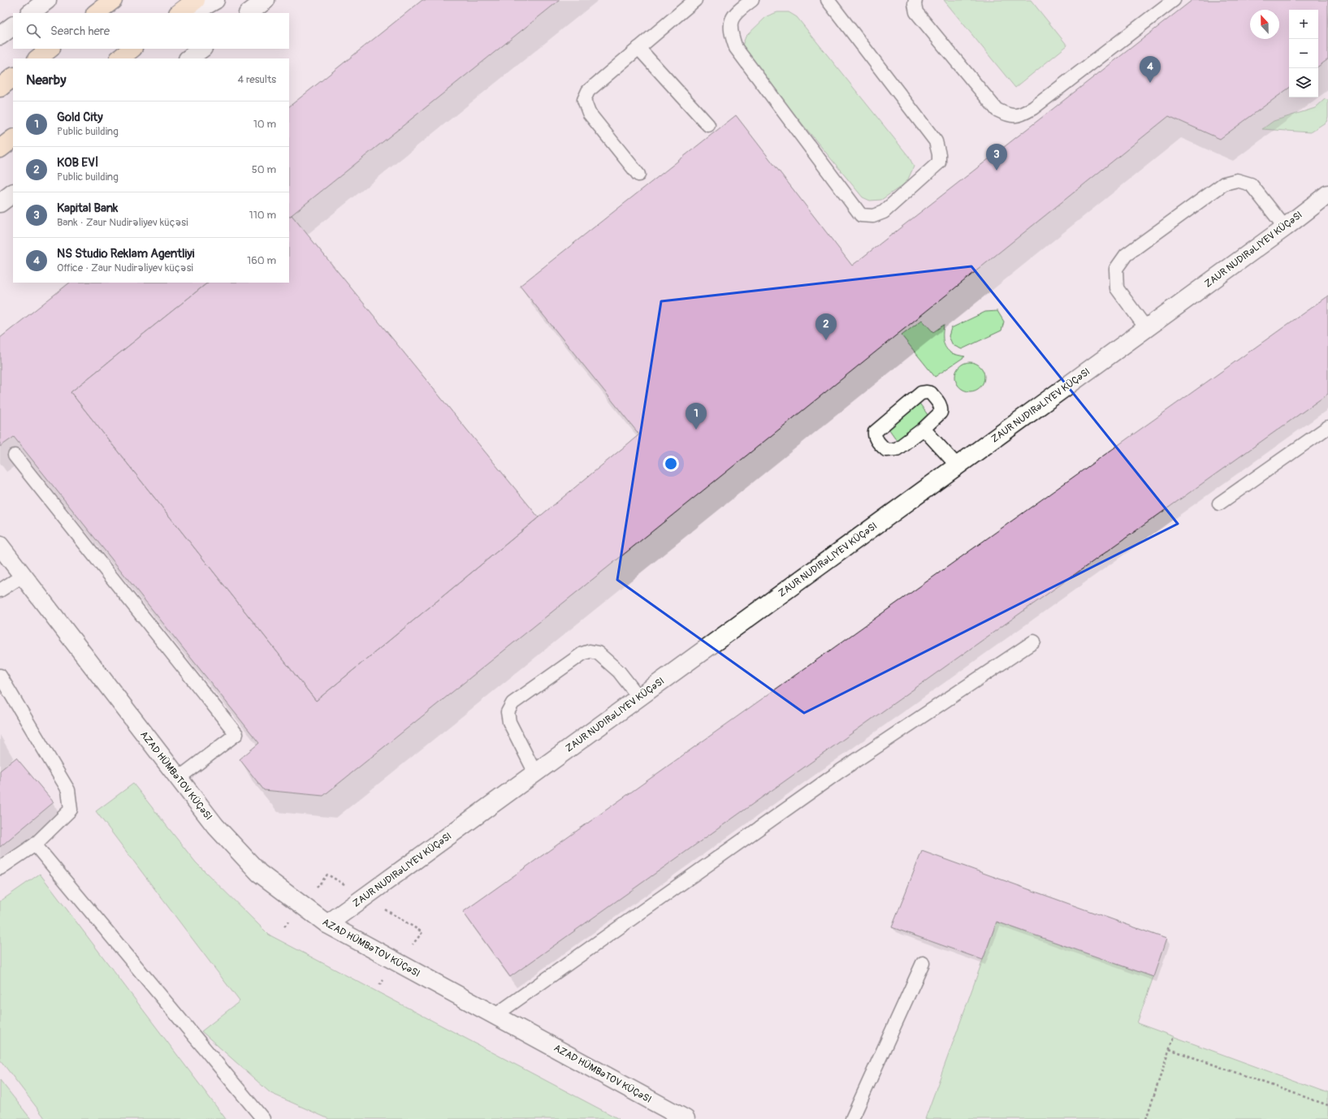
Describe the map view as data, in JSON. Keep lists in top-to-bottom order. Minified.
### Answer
{"streets":{"street":["ZAUR NUDIRƏLIYEV KÜÇƏSI","AZAD HÜMBƏTOV KÜÇƏSI"]},"crossings":[["ZAUR NUDIRƏLIYEV KÜÇƏSI","AZAD HÜMBƏTOV KÜÇƏSI"]],"north":"top","page":{"map_buttons":["+","−"],"search":"Search here","pins":["4","3","2","1"],"heading":["Nearby","4 results"],"list":[{"mark":"1","name":"Gold City","note":"Public building","value":"10 m"},{"mark":"2","name":"KOB EVİ","note":"Public building","value":"50 m"},{"mark":"3","name":"Kapital Bank","note":"Bank · Zaur Nudirəliyev küçəsi","value":"110 m"},{"mark":"4","name":"NS Studio Reklam Agentliyi","note":"Office · Zaur Nudirəliyev küçəsi","value":"160 m"}]}}
